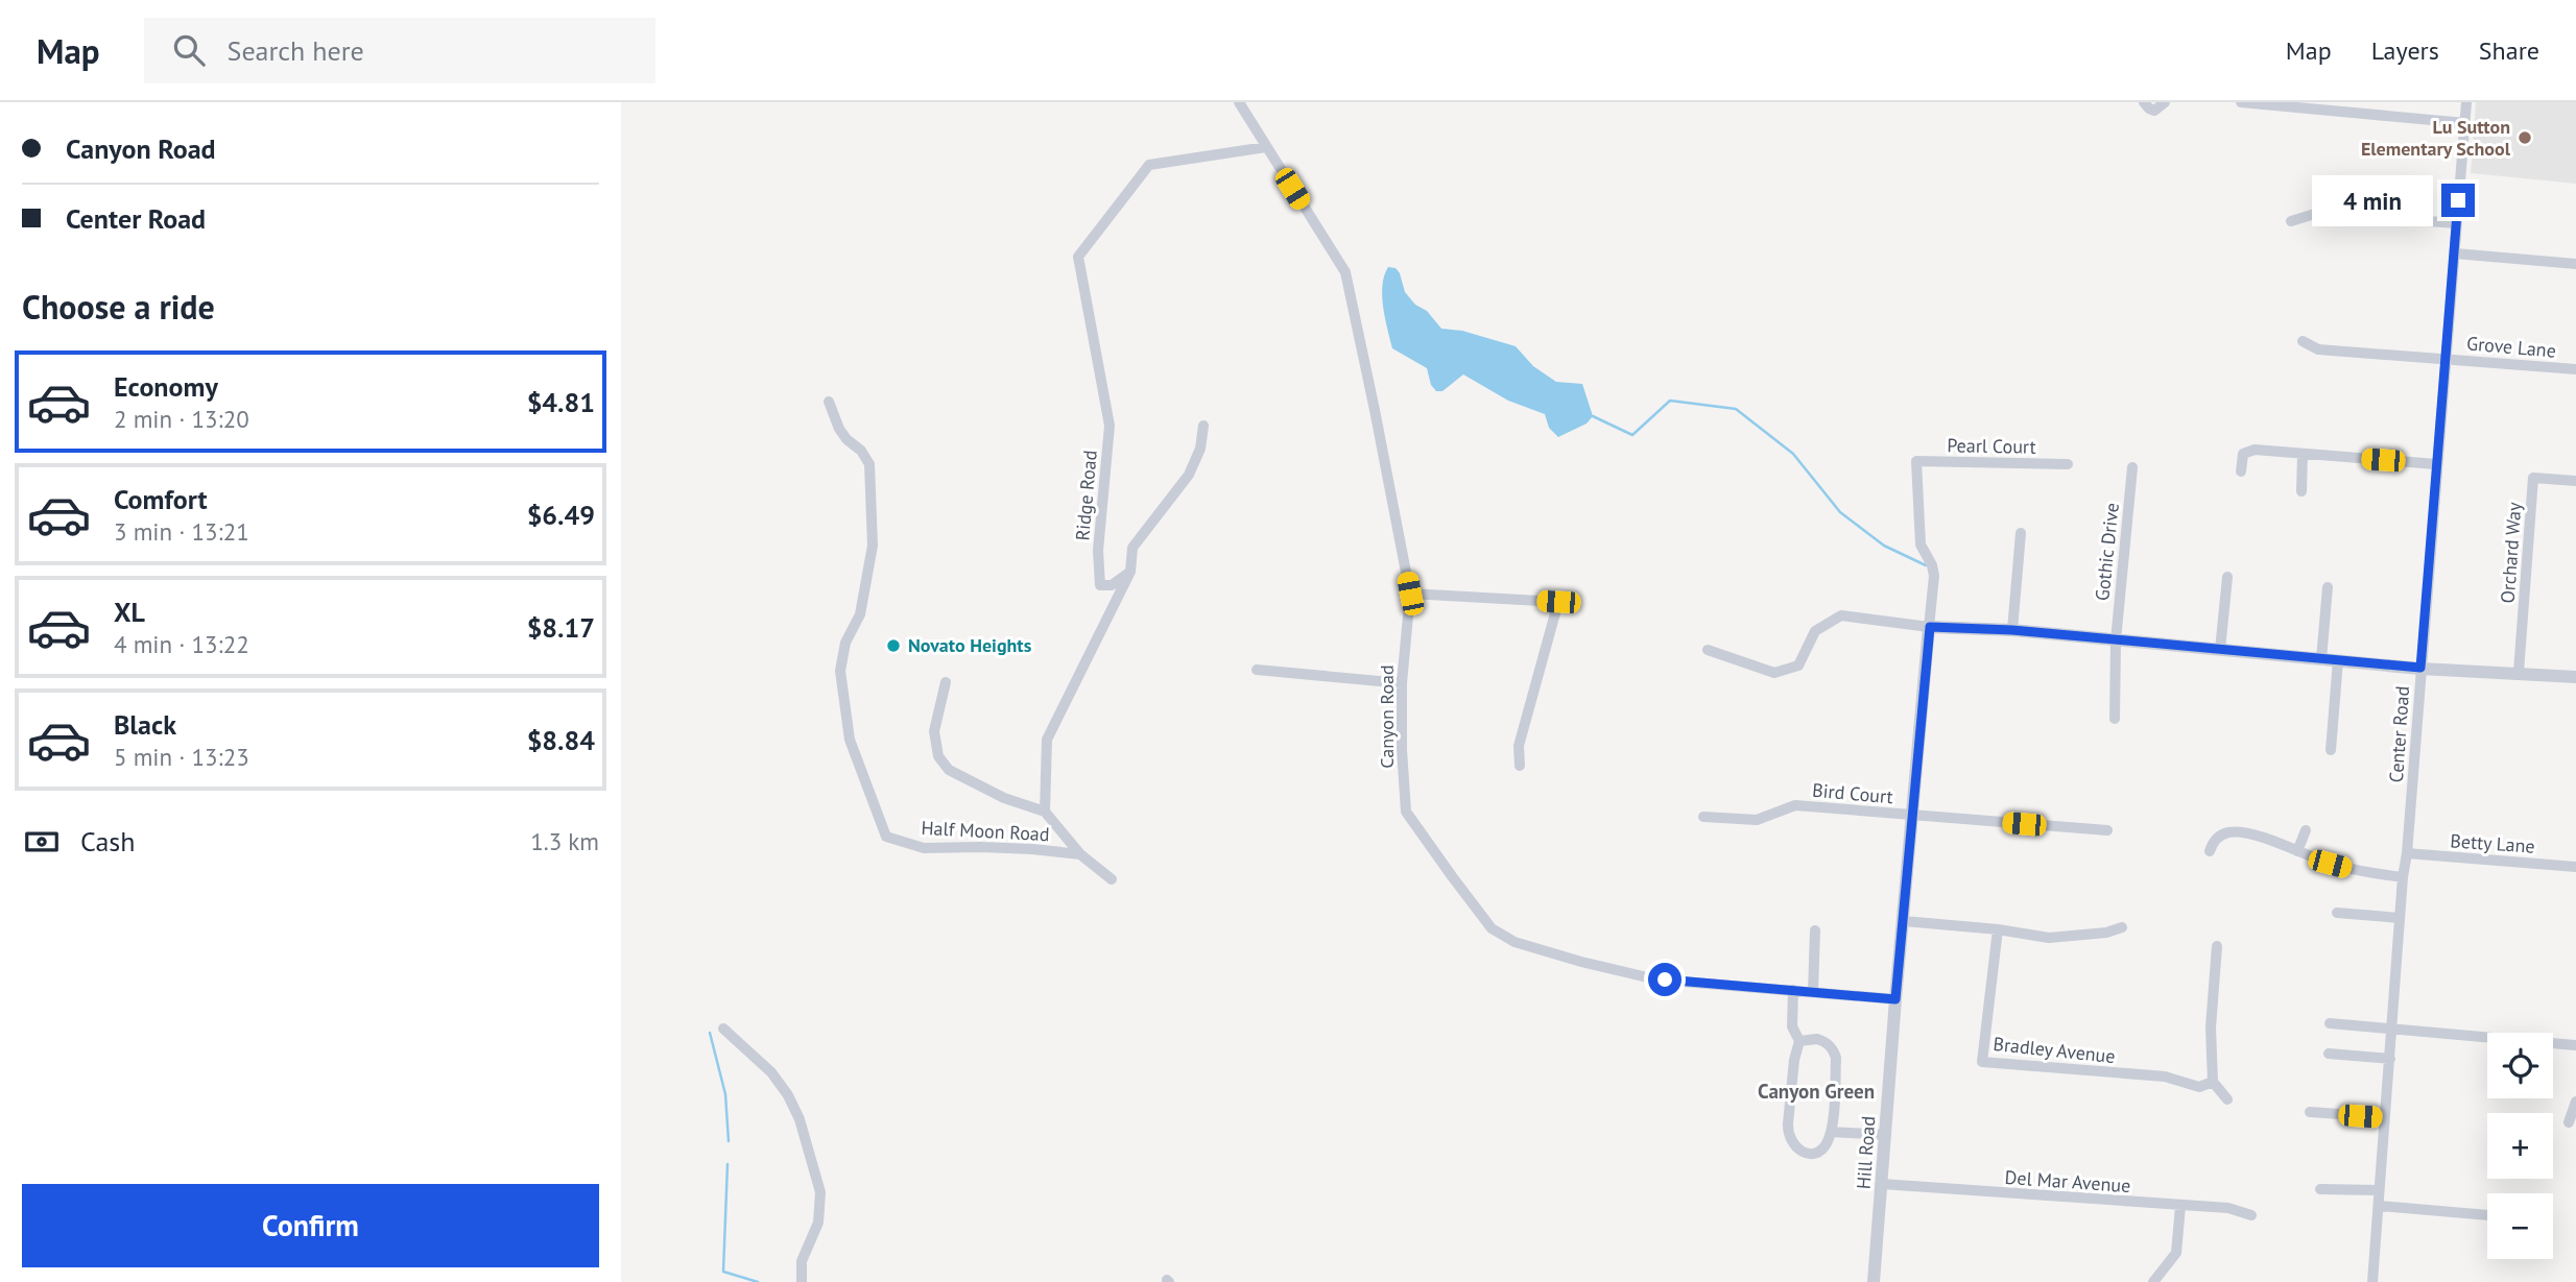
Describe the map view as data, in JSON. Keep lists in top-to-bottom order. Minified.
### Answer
{"streets":{"street":["Grove Lane","Pearl Court","Ridge Road","Gothic Drive","Orchard Way","Canyon Road","Center Road","Bird Court","Half Moon Road","Betty Lane","Bradley Avenue","Hill Road","Del Mar Avenue"]},"crossings":[["Grove Lane","Center Road"],["Pearl Court","Hill Road"],["Ridge Road","Canyon Road"],["Canyon Road","Hill Road"],["Center Road","Betty Lane"],["Bird Court","Hill Road"],["Hill Road","Del Mar Avenue"]],"districts":["Canyon Green"],"places":["Lu Sutton Elementary School","Novato Heights"],"page":{"header":"Map","search":"Search here","nav":["Map","Layers","Share"],"banner":["Canyon Road","Center Road"],"bubble":"4 min","heading":"Choose a ride","list":[{"name":"Economy","note":"2 min · 13:20","value":"$4.81"},{"name":"Comfort","note":"3 min · 13:21","value":"$6.49"},{"name":"XL","note":"4 min · 13:22","value":"$8.17"},{"name":"Black","note":"5 min · 13:23","value":"$8.84"}],"pay":["Cash","1.3 km"],"map_buttons":["+","−"],"buttons":"Confirm"}}
